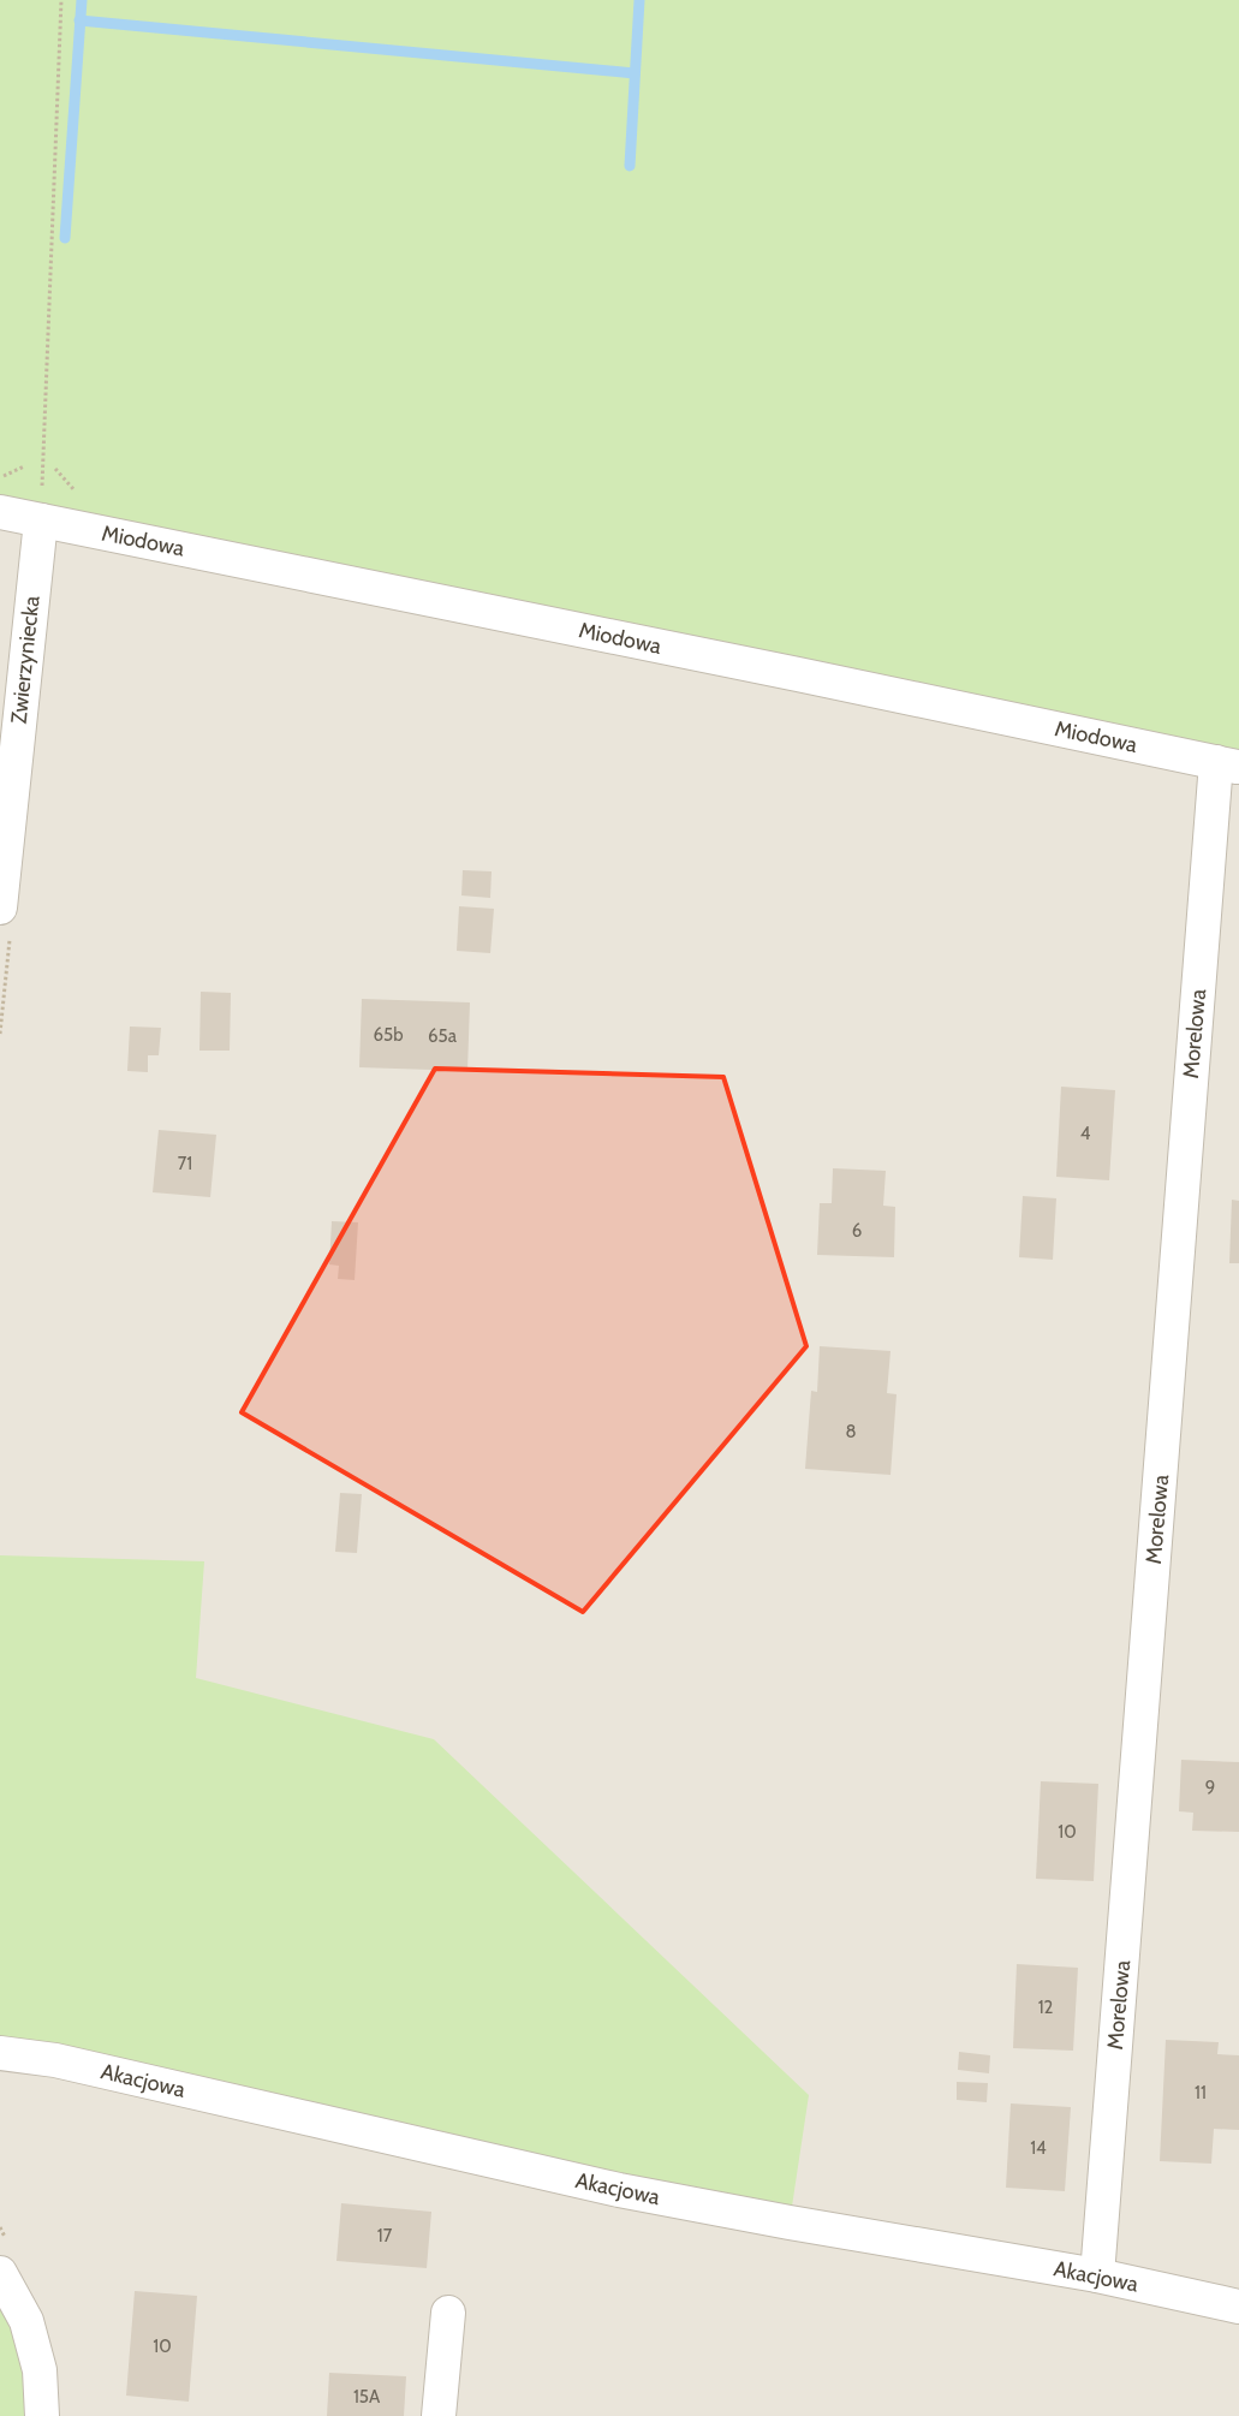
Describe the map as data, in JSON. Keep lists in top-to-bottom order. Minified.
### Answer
{"streets":{"street":["Miodowa","Zwierzyniecka","Morelowa","Akacjowa"]},"crossings":[["Miodowa","Zwierzyniecka"],["Miodowa","Morelowa"],["Morelowa","Akacjowa"]],"house_numbers":["65b","65a","4","71","6","8","9","10","12","11","14","17","10","15A"]}
